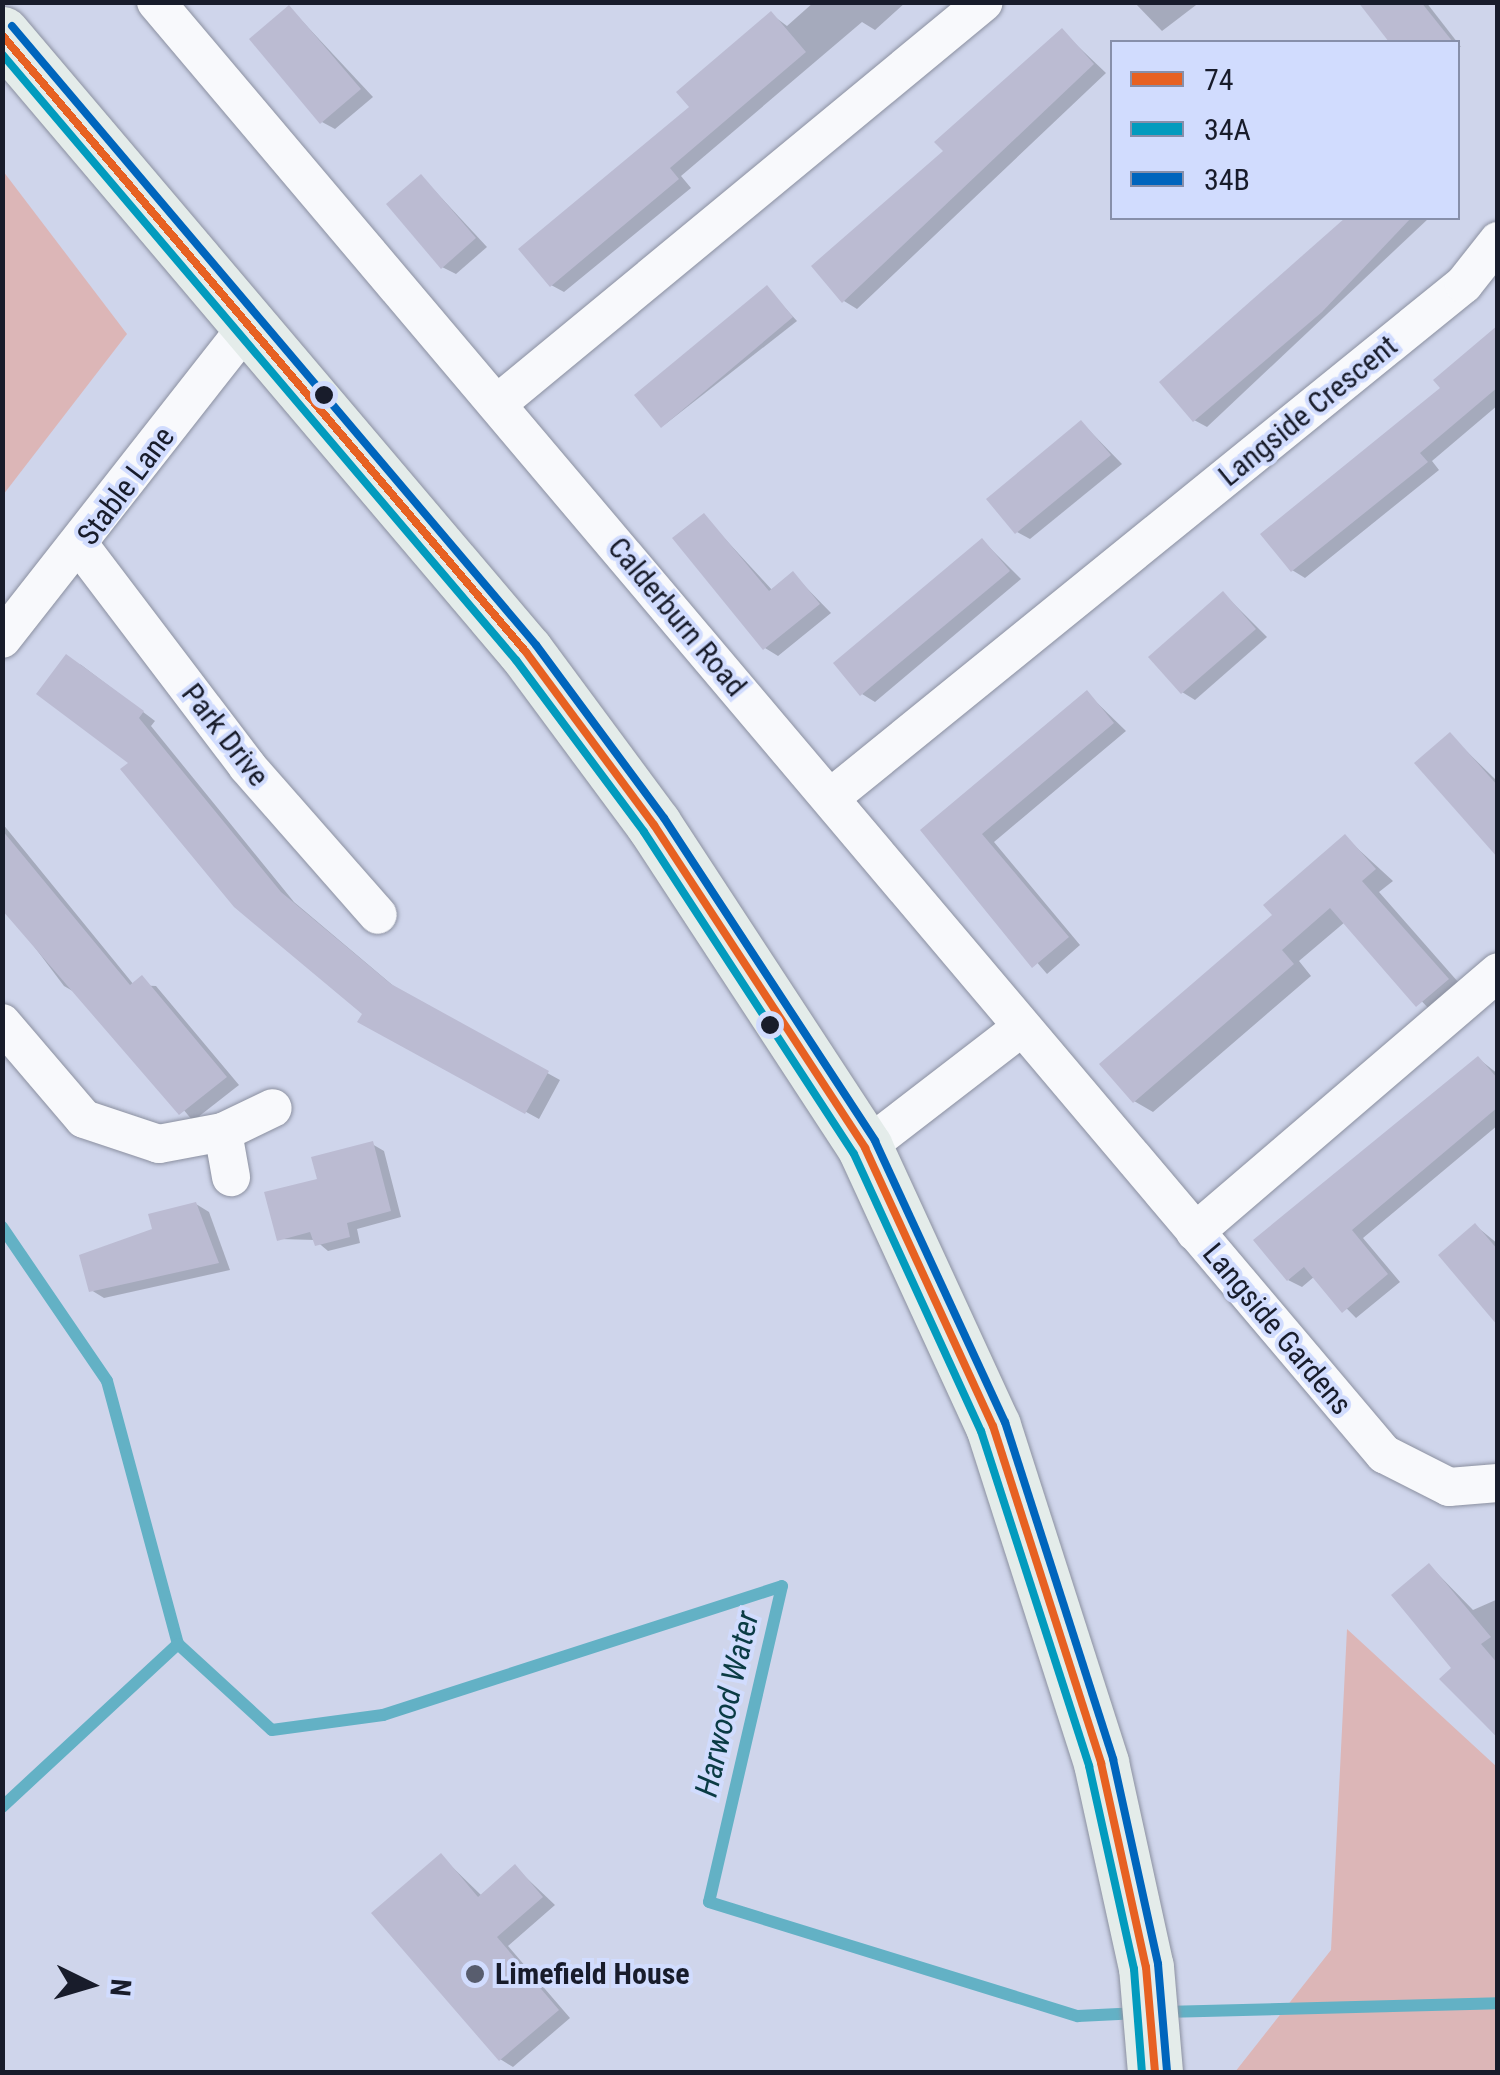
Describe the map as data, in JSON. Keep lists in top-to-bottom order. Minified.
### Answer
{"streets":{"street":["Langside Crescent","Stable Lane","Calderburn Road","Park Drive","Langside Gardens"]},"crossings":[["Langside Crescent","Calderburn Road"],["Stable Lane","Park Drive"],["Calderburn Road","Langside Gardens"]],"water":["Harwood Water"],"places":["Limefield House"],"lines":["transit line 34B","transit line 74","transit line 34A"],"legend":["74","34A","34B"],"north":"right"}
